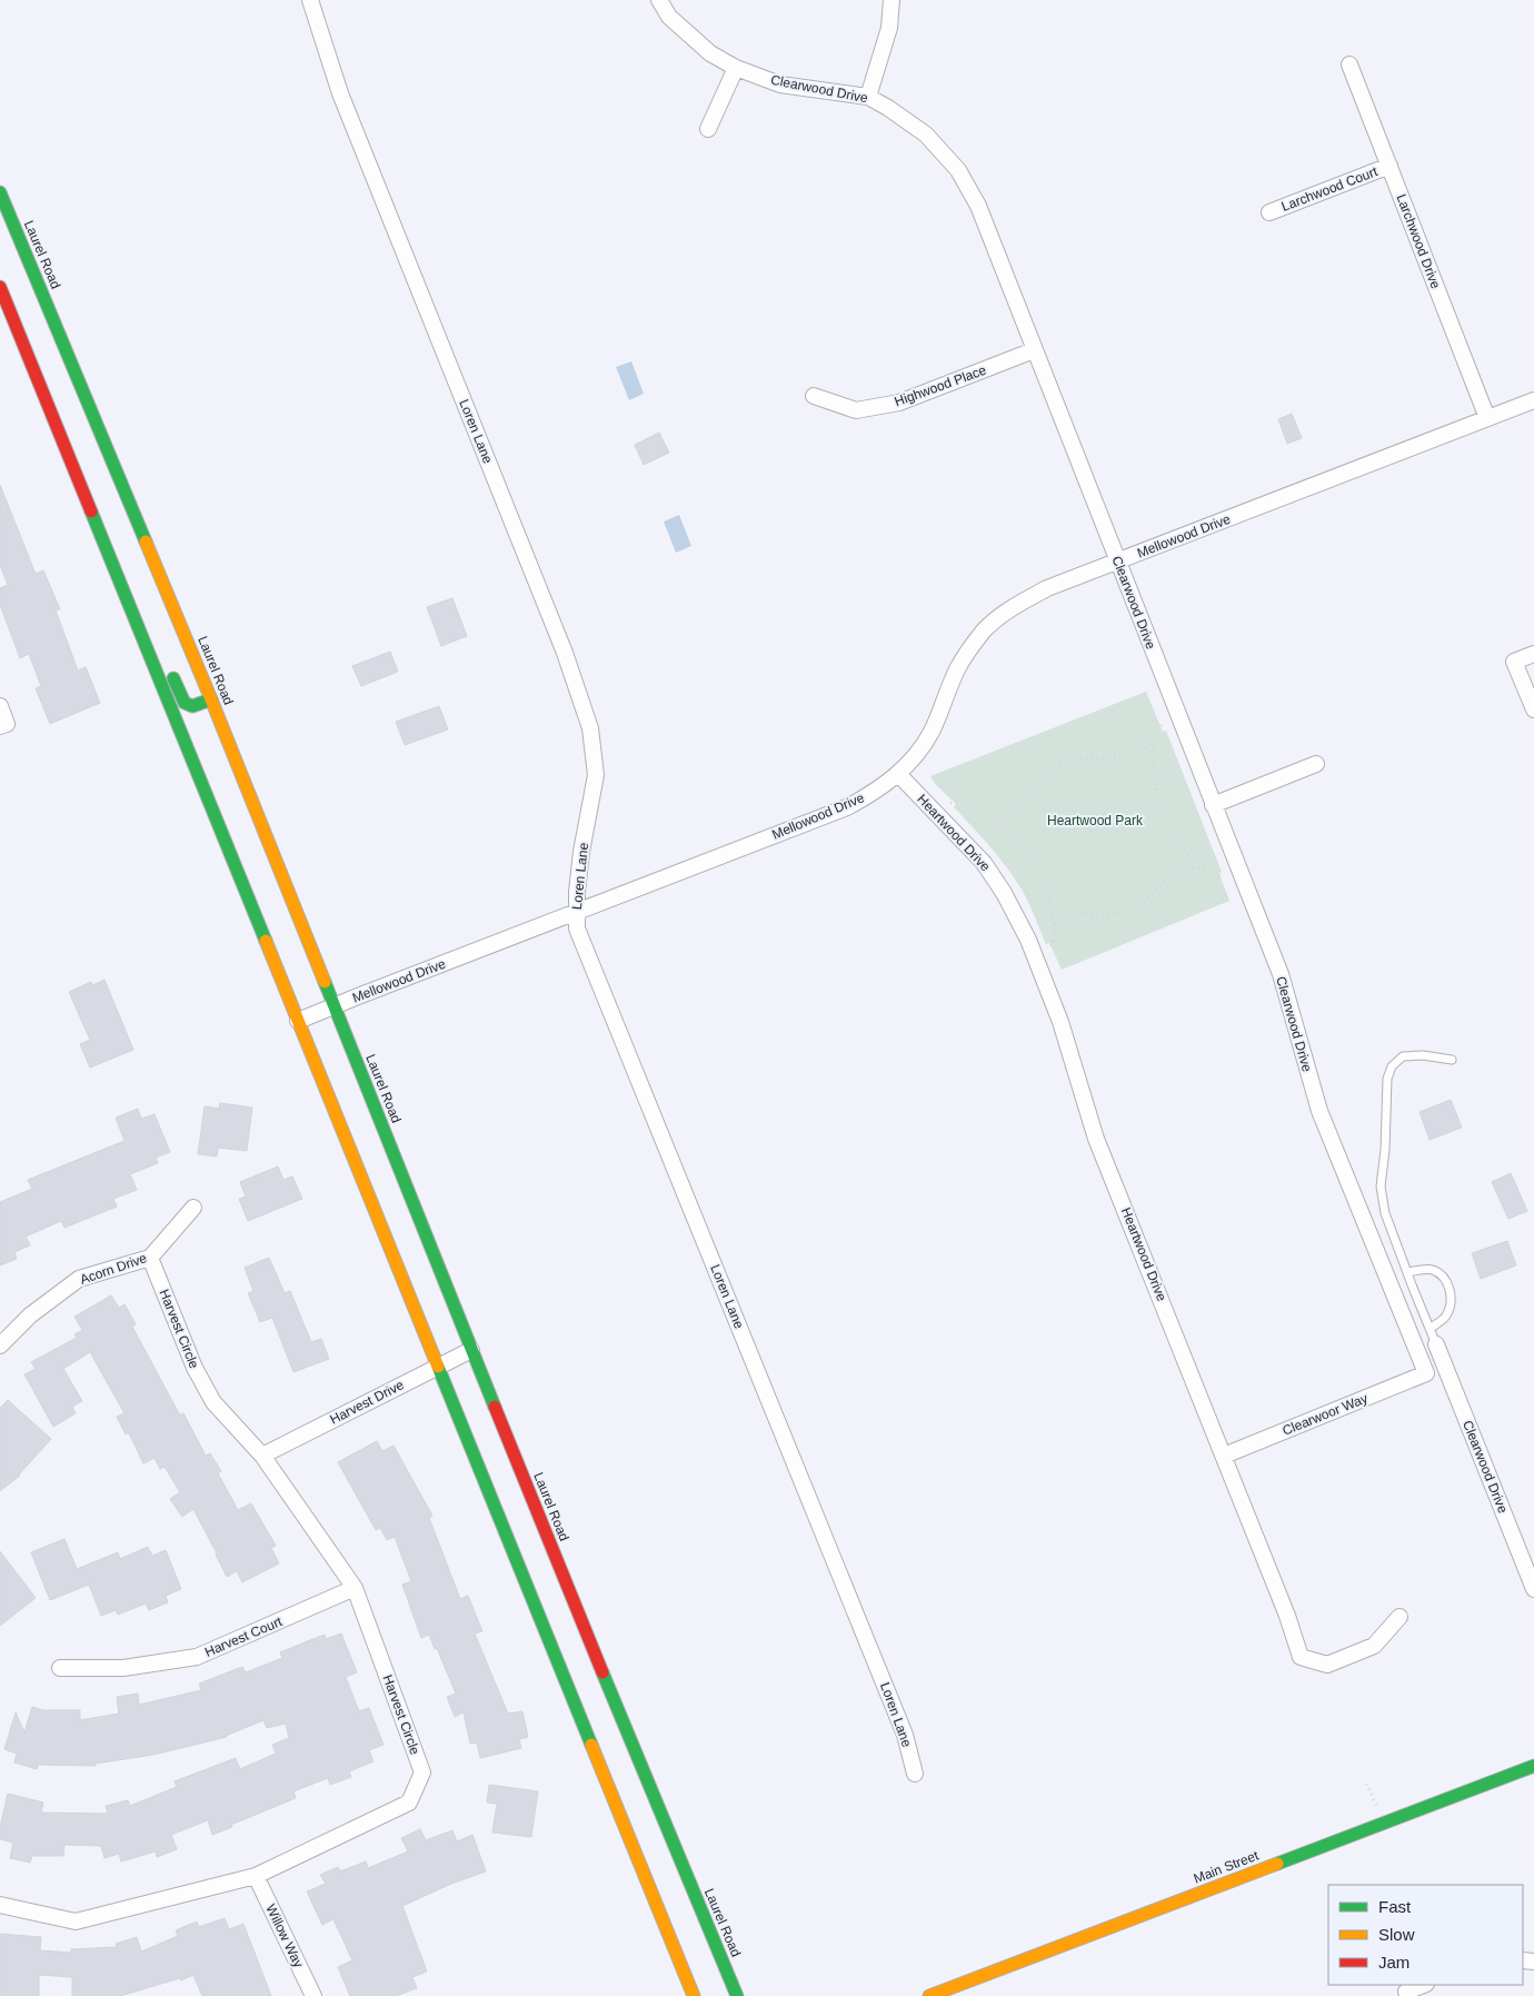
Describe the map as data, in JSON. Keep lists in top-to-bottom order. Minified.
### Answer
{"streets":{"main road":["Laurel Road","Main Street"],"street":["Clearwood Drive","Larchwood Court","Larchwood Drive","Highwood Place","Loren Lane","Mellowood Drive","Heartwood Drive","Acorn Drive","Harvest Circle","Harvest Drive","Clearwoor Way","Harvest Court","Willow Way"]},"crossings":[["Clearwood Drive","Highwood Place"],["Clearwood Drive","Mellowood Drive"],["Clearwood Drive","Clearwoor Way"],["Larchwood Court","Larchwood Drive"],["Larchwood Drive","Mellowood Drive"],["Laurel Road","Mellowood Drive"],["Laurel Road","Harvest Drive"],["Loren Lane","Mellowood Drive"],["Mellowood Drive","Heartwood Drive"],["Heartwood Drive","Clearwoor Way"],["Acorn Drive","Harvest Circle"],["Harvest Circle","Harvest Drive"],["Harvest Circle","Harvest Court"],["Harvest Circle","Willow Way"]],"parks":["Heartwood Park"],"legend":["Fast","Slow","Jam"]}
